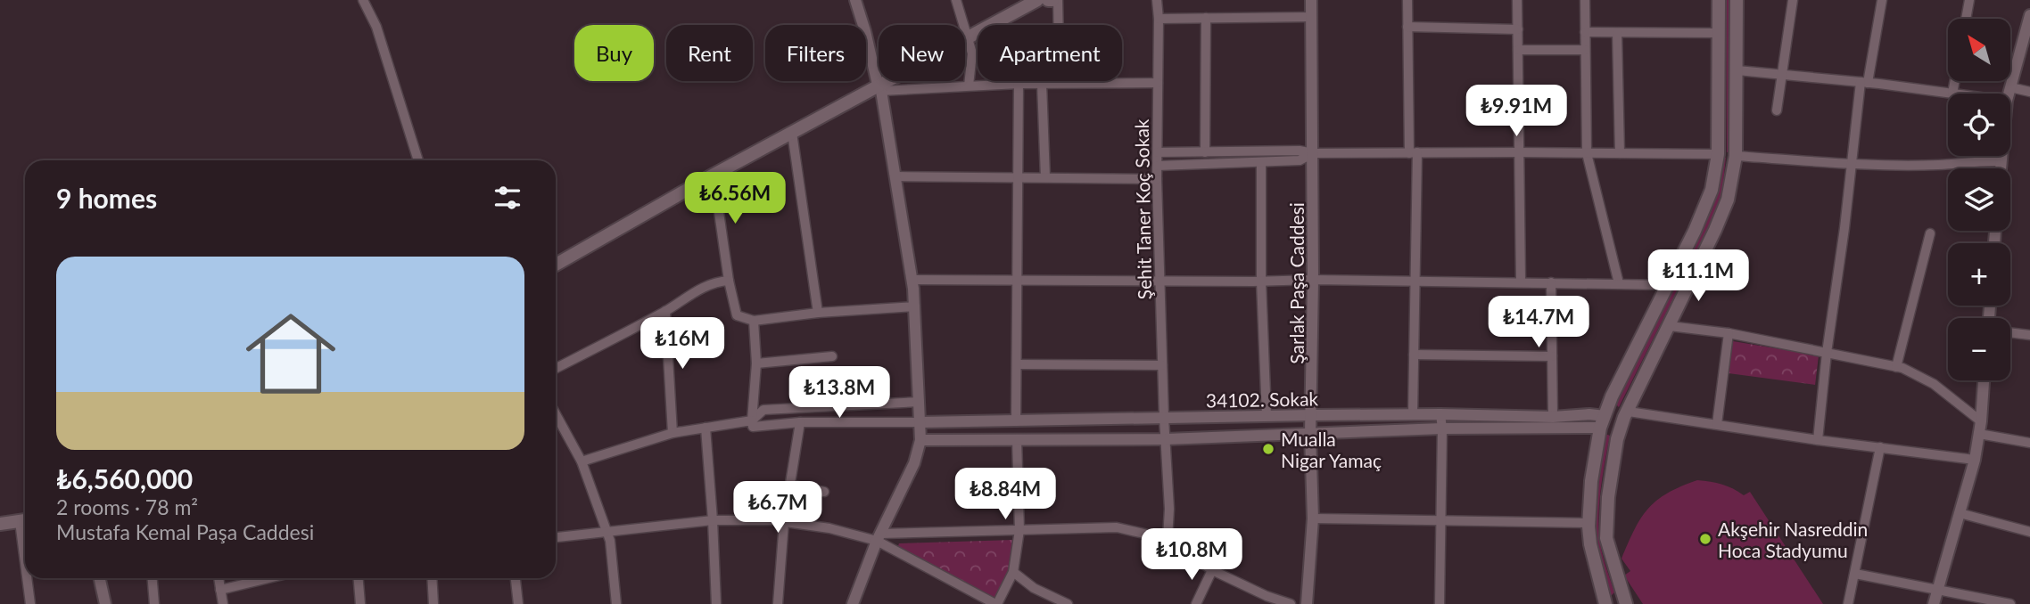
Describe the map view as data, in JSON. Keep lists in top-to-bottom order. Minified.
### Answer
{"streets":{"street":["Şehit Taner Koç Sokak","Şarlak Paşa Caddesi","34102. Sokak"]},"crossings":[["Şehit Taner Koç Sokak","34102. Sokak"],["Şarlak Paşa Caddesi","34102. Sokak"]],"places":["Mualla Nigar Yamaç","Akşehir Nasreddin Hoca Stadyumu"],"north":"top left","page":{"map_buttons":["+","−"],"chip":["Buy","Rent","Filters","New","Apartment"],"price":["₺9.91M","₺6.56M","₺11.1M","₺14.7M","₺16M","₺13.8M","₺8.84M","₺6.7M","₺10.8M"],"heading":"9 homes","list":[{"name":"₺6,560,000","note":"2 rooms · 78 m² · Mustafa Kemal Paşa Caddesi"}]}}
